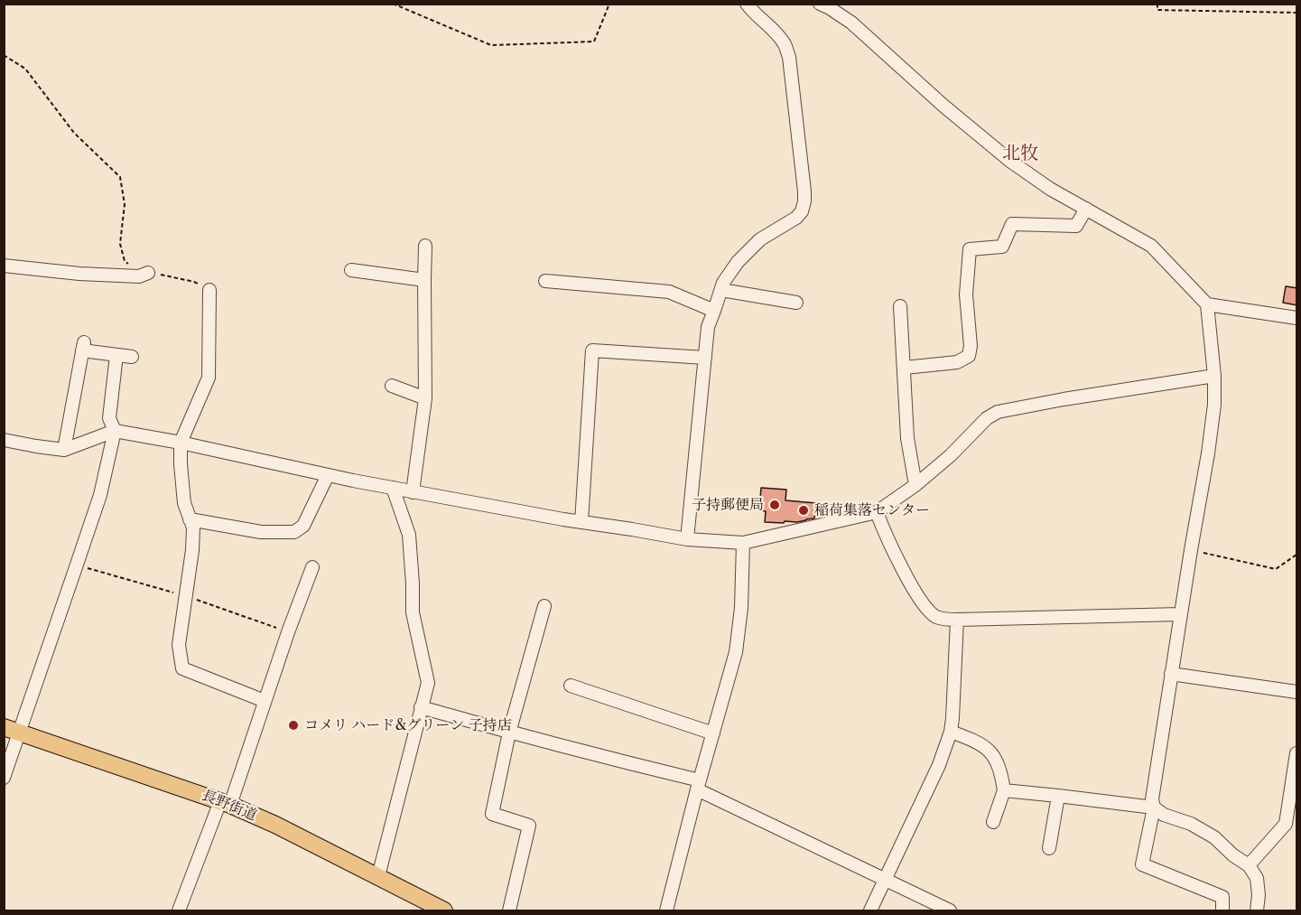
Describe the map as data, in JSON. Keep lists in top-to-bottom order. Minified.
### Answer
{"streets":{"main road":["長野街道"]},"districts":["北牧"],"places":["子持郵便局","稲荷集落センター","コメリ ハード&グリーン 子持店"]}
